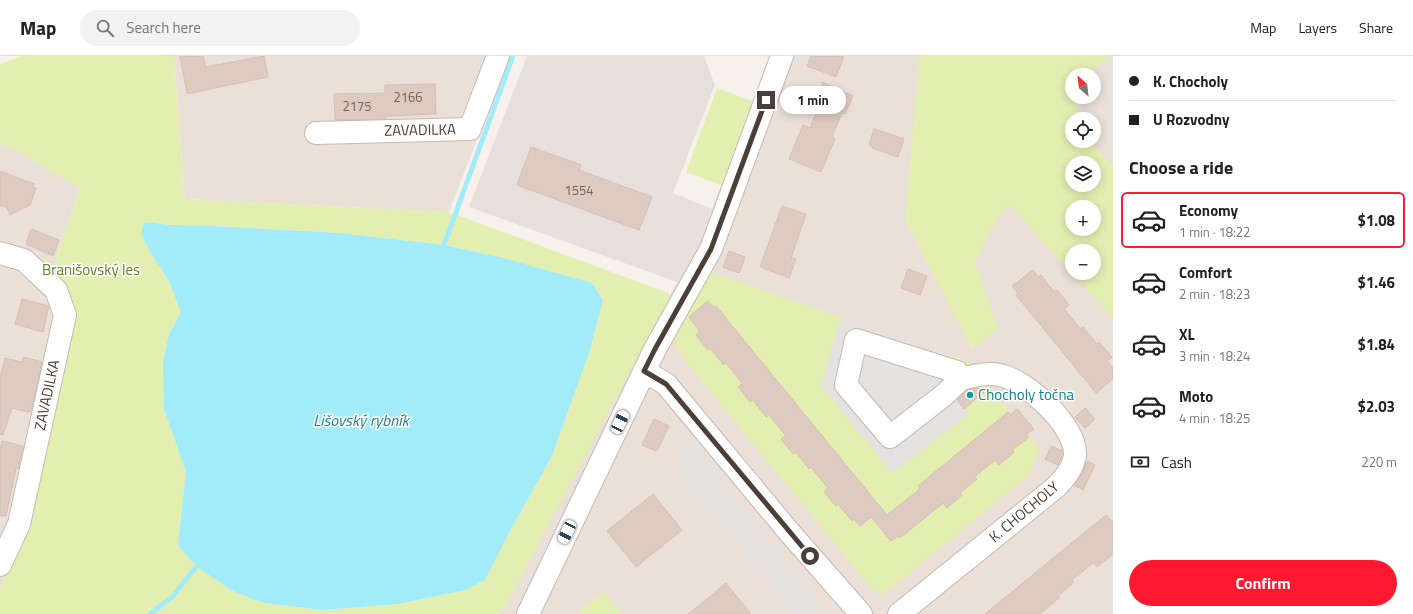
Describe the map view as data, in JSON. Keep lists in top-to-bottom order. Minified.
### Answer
{"streets":{"street":["ZAVADILKA","K. CHOCHOLY"]},"water":["Lišovský rybník"],"parks":["Branišovský les"],"places":["Chocholy točna"],"house_numbers":["2166","2175","1554"],"north":"top left","page":{"header":"Map","search":"Search here","nav":["Map","Layers","Share"],"banner":["K. Chocholy","U Rozvodny"],"map_buttons":["+","−"],"bubble":"1 min","heading":"Choose a ride","list":[{"name":"Economy","note":"1 min · 18:22","value":"$1.08"},{"name":"Comfort","note":"2 min · 18:23","value":"$1.46"},{"name":"XL","note":"3 min · 18:24","value":"$1.84"},{"name":"Moto","note":"4 min · 18:25","value":"$2.03"}],"pay":["Cash","220 m"],"buttons":"Confirm"}}
